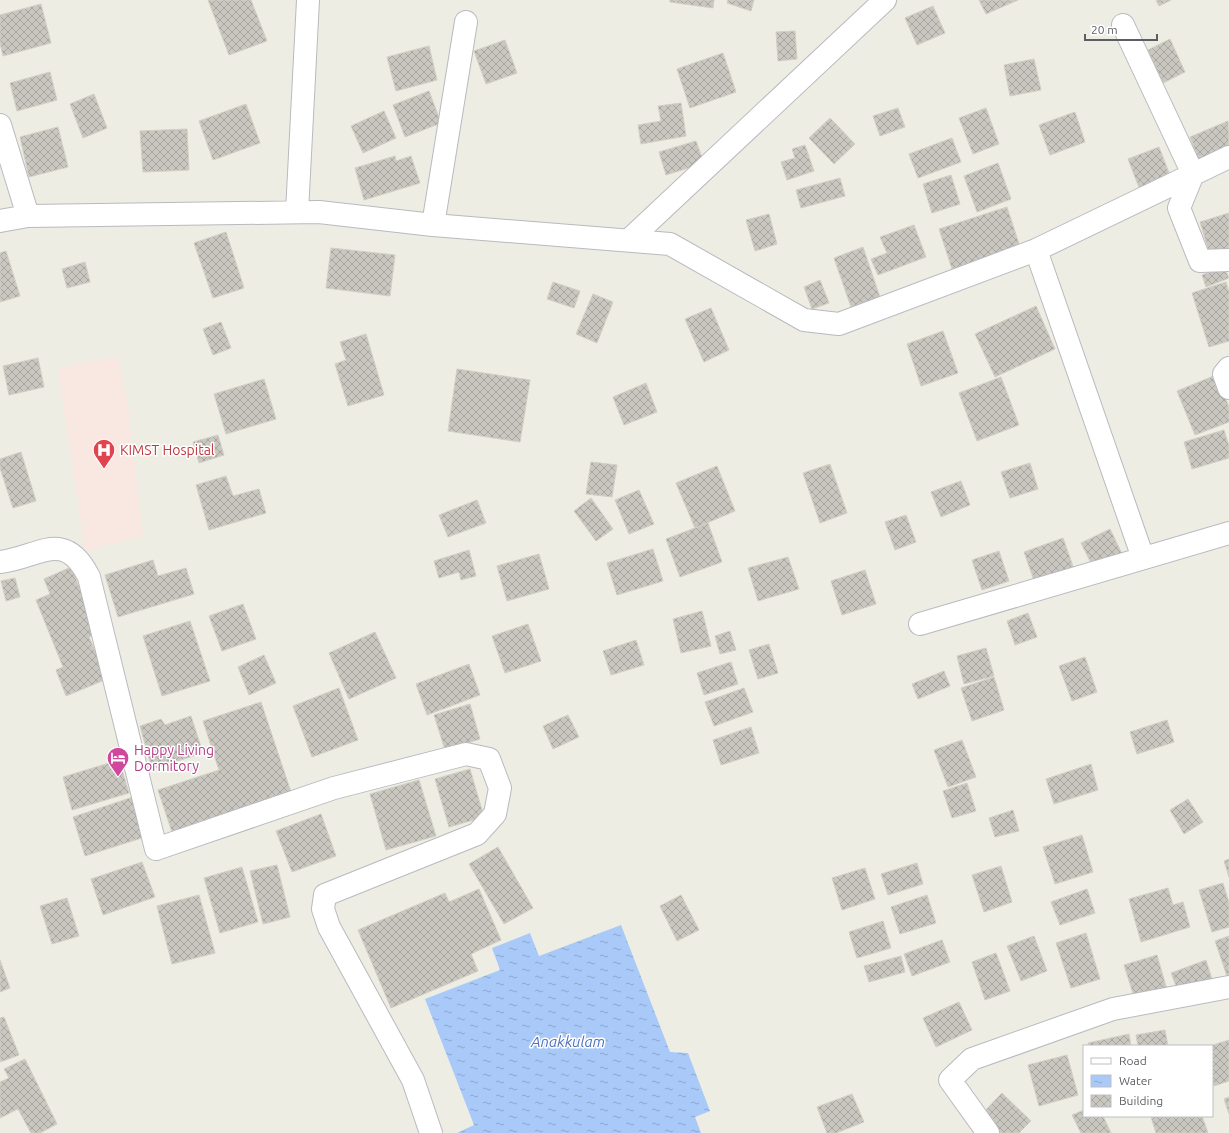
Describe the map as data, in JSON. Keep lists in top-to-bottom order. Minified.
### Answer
{"water":["Anakkulam"],"places":{"hospital":["KIMST Hospital"],"hotel":["Happy Living Dormitory"]},"legend":["Road","Water","Building"],"scale_bar":"20 m"}
